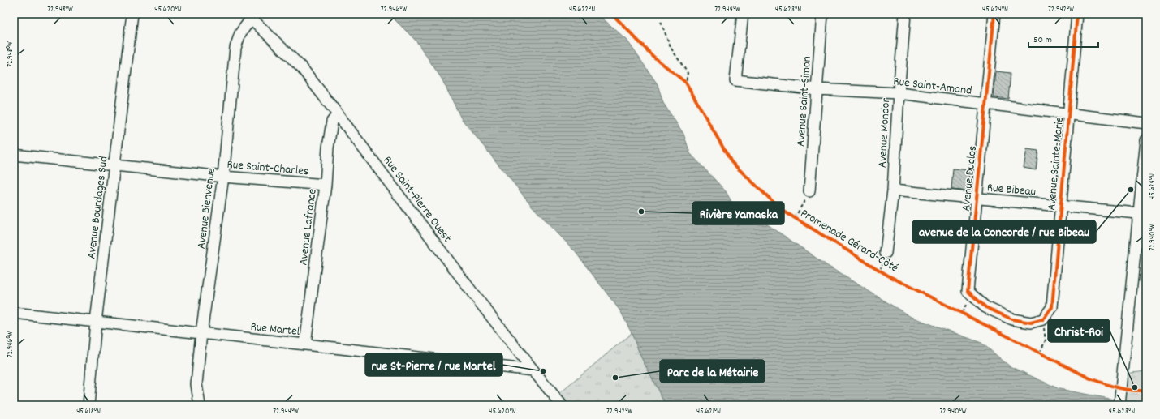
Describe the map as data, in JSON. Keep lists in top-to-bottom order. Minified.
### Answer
{"streets":{"street":["Rue Saint-Amand","Avenue Saint-Simon","Avenue Mondor","Avenue Sainte-Marie","Rue Saint-Charles","Avenue Duclos","Rue Bibeau","Rue Saint-Pierre Ouest","Avenue Bourdages Sud","Avenue Bienvenue","Avenue Lafrance","Rue Martel"],"cycle path":["Promenade Gérard-Côté"]},"crossings":[["Rue Saint-Amand","Avenue Saint-Simon"],["Rue Saint-Amand","Avenue Mondor"],["Rue Saint-Amand","Avenue Sainte-Marie"],["Rue Saint-Amand","Avenue Duclos"],["Avenue Mondor","Rue Bibeau"],["Avenue Sainte-Marie","Avenue Duclos"],["Avenue Sainte-Marie","Rue Bibeau"],["Rue Saint-Charles","Avenue Bourdages Sud"],["Rue Saint-Charles","Avenue Bienvenue"],["Rue Saint-Charles","Avenue Lafrance"],["Avenue Duclos","Rue Bibeau"],["Rue Saint-Pierre Ouest","Avenue Bienvenue"],["Rue Saint-Pierre Ouest","Avenue Lafrance"],["Rue Saint-Pierre Ouest","Rue Martel"],["Avenue Bourdages Sud","Rue Martel"],["Avenue Bienvenue","Rue Martel"],["Avenue Lafrance","Rue Martel"]],"places":["avenue de la Concorde / rue Bibeau","Rivière Yamaska","rue St-Pierre / rue Martel","Parc de la Métairie","Christ-Roi"],"scale_bar":"50 m","coordinates":["72.948°W","45.620°N","72.946°W","45.622°N","72.944°W","45.623°N","45.624°N","72.942°W","72.940°W","45.618°N","45.621°N"]}
